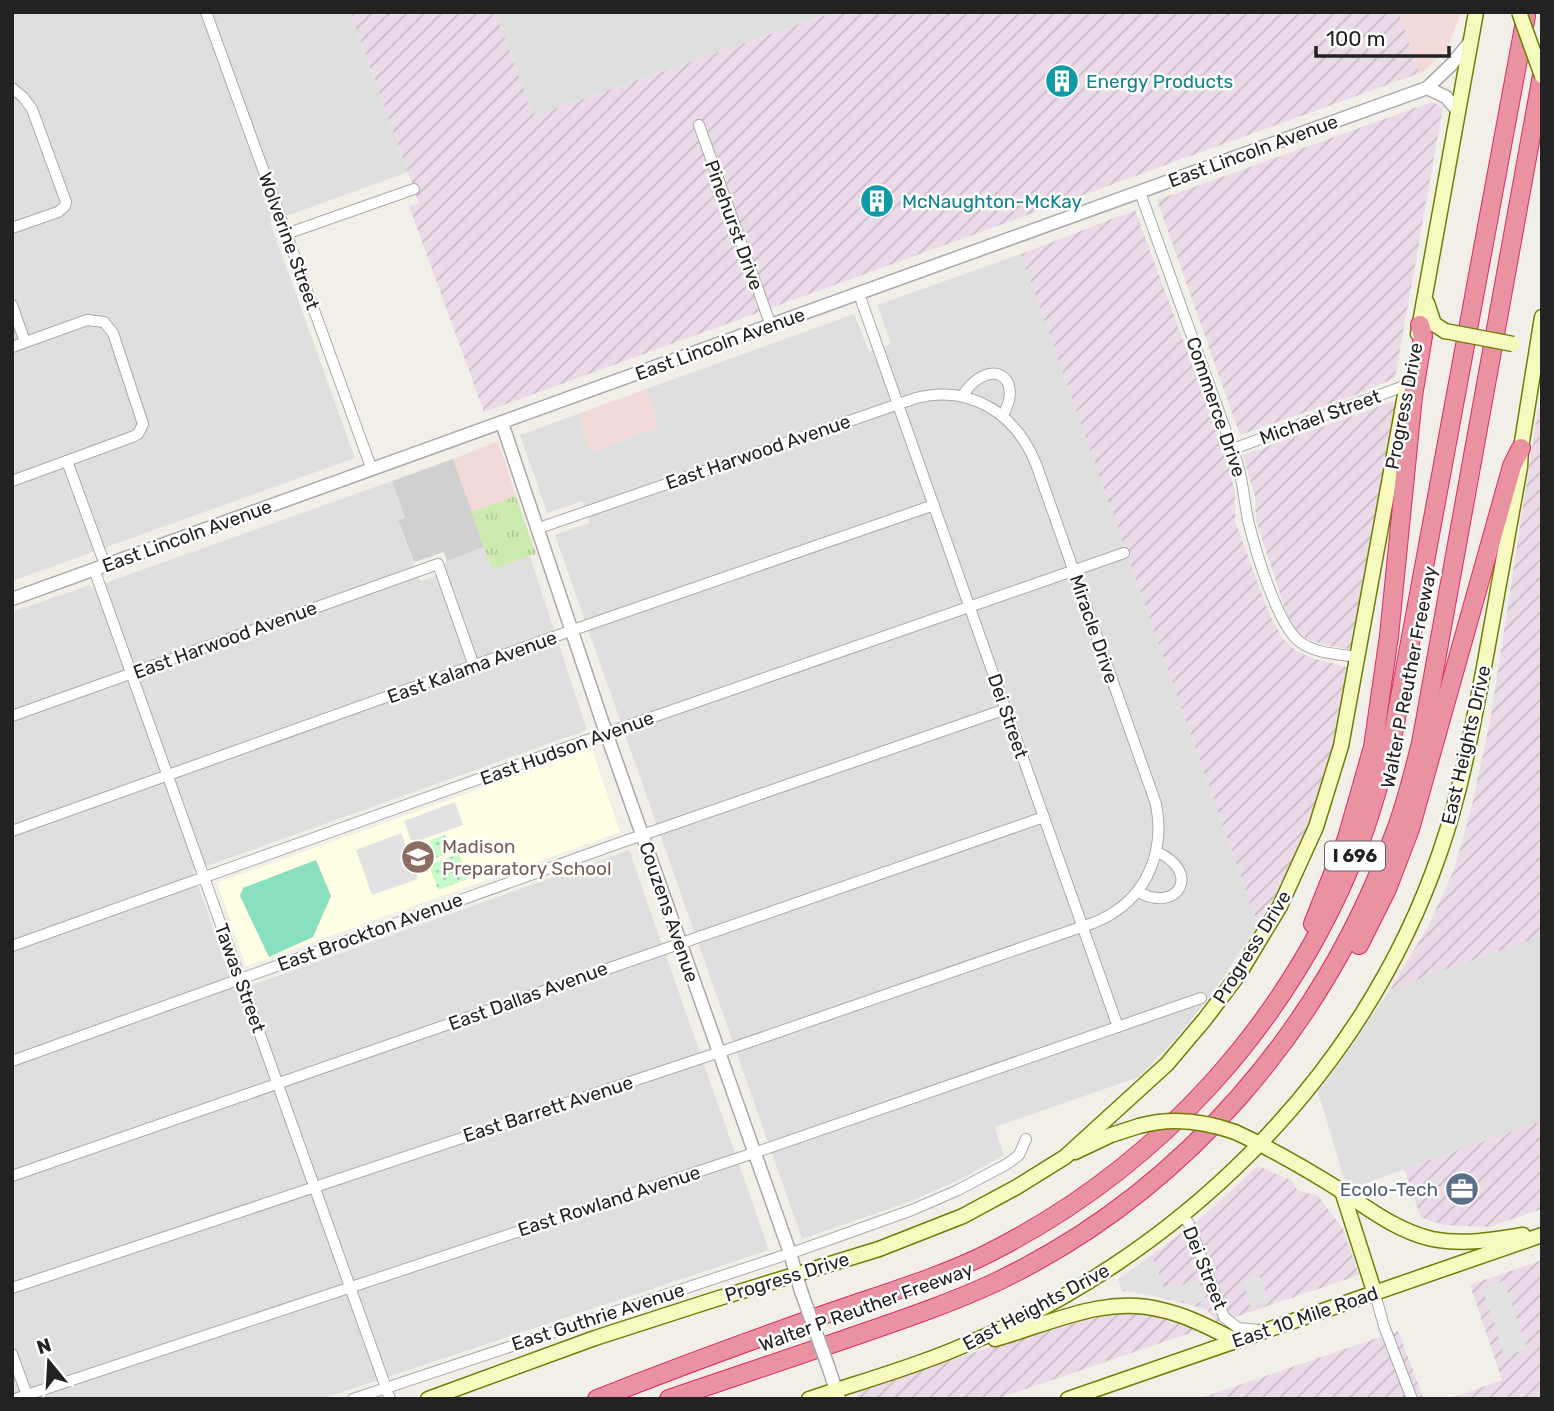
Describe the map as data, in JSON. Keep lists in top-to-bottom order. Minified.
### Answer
{"streets":{"highway":["Walter P Reuther Freeway","I 696"],"main road":["Progress Drive","East Heights Drive","East 10 Mile Road"],"street":["East Lincoln Avenue","Pinehurst Drive","Wolverine Street","Commerce Drive","Michael Street","East Harwood Avenue","Miracle Drive","East Kalama Avenue","Dei Street","East Hudson Avenue","Couzens Avenue","East Brockton Avenue","Tawas Street","East Dallas Avenue","East Barrett Avenue","East Rowland Avenue","East Guthrie Avenue"]},"crossings":[["East Lincoln Avenue","Pinehurst Drive"],["East Lincoln Avenue","Wolverine Street"],["East Lincoln Avenue","Progress Drive"],["East Lincoln Avenue","Commerce Drive"],["East Lincoln Avenue","Dei Street"],["East Lincoln Avenue","Couzens Avenue"],["East Lincoln Avenue","Tawas Street"],["Progress Drive","Commerce Drive"],["Progress Drive","Michael Street"],["Progress Drive","Couzens Avenue"],["Commerce Drive","Michael Street"],["East Harwood Avenue","Miracle Drive"],["East Harwood Avenue","East Kalama Avenue"],["East Harwood Avenue","Dei Street"],["East Harwood Avenue","Couzens Avenue"],["East Harwood Avenue","Tawas Street"],["Miracle Drive","Dei Street"],["Miracle Drive","East Hudson Avenue"],["Miracle Drive","East Barrett Avenue"],["East Kalama Avenue","Dei Street"],["East Kalama Avenue","Couzens Avenue"],["East Kalama Avenue","Tawas Street"],["Dei Street","East Heights Drive"],["Dei Street","East Hudson Avenue"],["Dei Street","East Brockton Avenue"],["Dei Street","East Dallas Avenue"],["Dei Street","East Barrett Avenue"],["Dei Street","East Rowland Avenue"],["Dei Street","East 10 Mile Road"],["East Heights Drive","Couzens Avenue"],["East Heights Drive","East 10 Mile Road"],["East Hudson Avenue","Couzens Avenue"],["East Hudson Avenue","Tawas Street"],["Couzens Avenue","East Brockton Avenue"],["Couzens Avenue","East Dallas Avenue"],["Couzens Avenue","East Barrett Avenue"],["Couzens Avenue","East Rowland Avenue"],["Couzens Avenue","East Guthrie Avenue"],["East Brockton Avenue","Tawas Street"],["Tawas Street","East Dallas Avenue"],["Tawas Street","East Barrett Avenue"],["Tawas Street","East Rowland Avenue"],["Tawas Street","East Guthrie Avenue"]],"places":{"building":["Energy Products","McNaughton-McKay"],"school or university":["Madison Preparatory School"],"office":["Ecolo-Tech"]},"scale_bar":"100 m","north":"top"}
